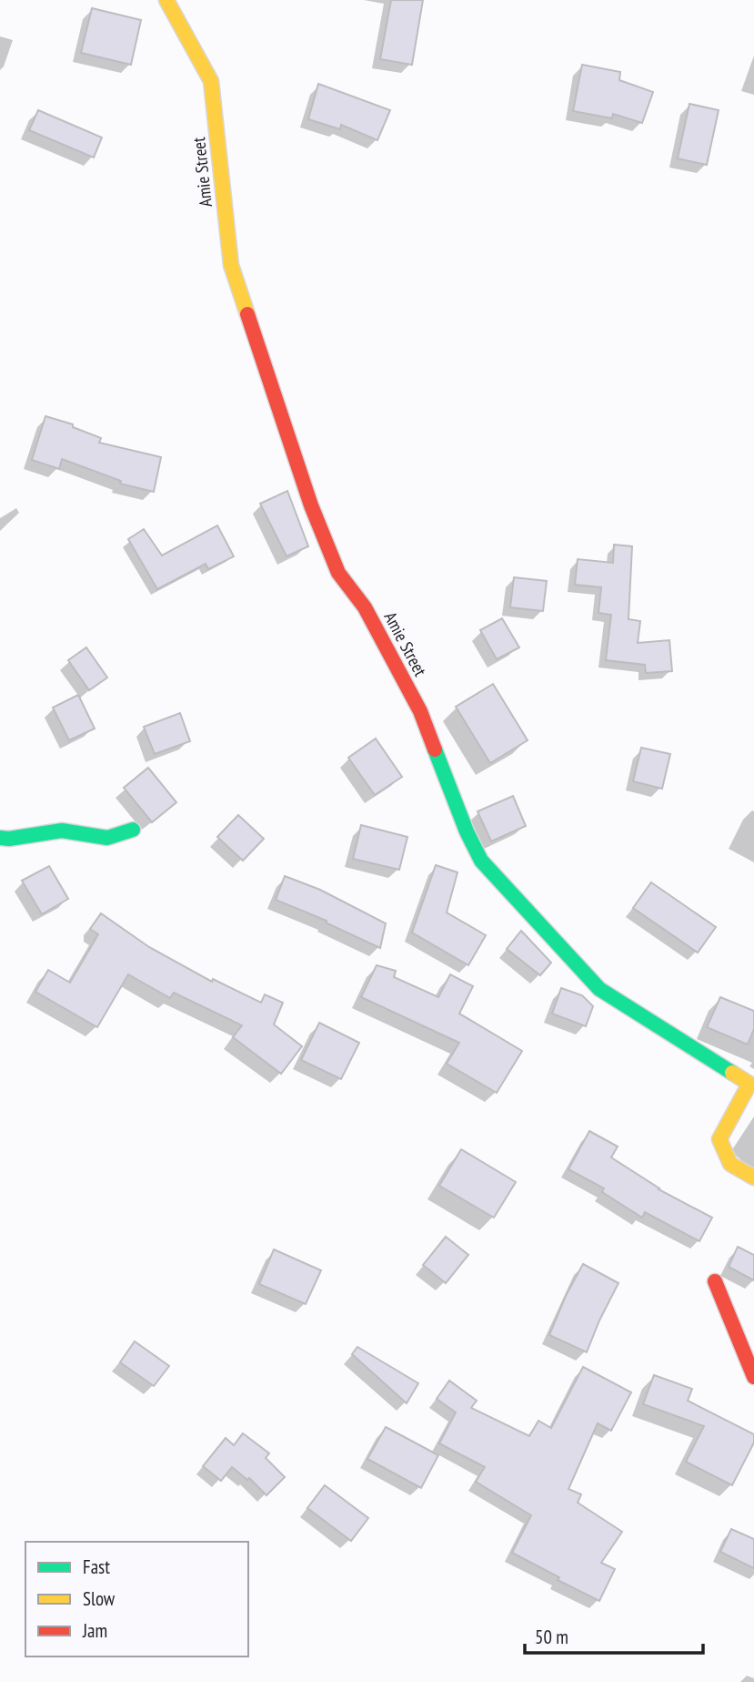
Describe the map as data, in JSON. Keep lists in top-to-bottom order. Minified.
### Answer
{"streets":{"street":["Amie Street"]},"legend":["Fast","Slow","Jam"],"scale_bar":"50 m"}
